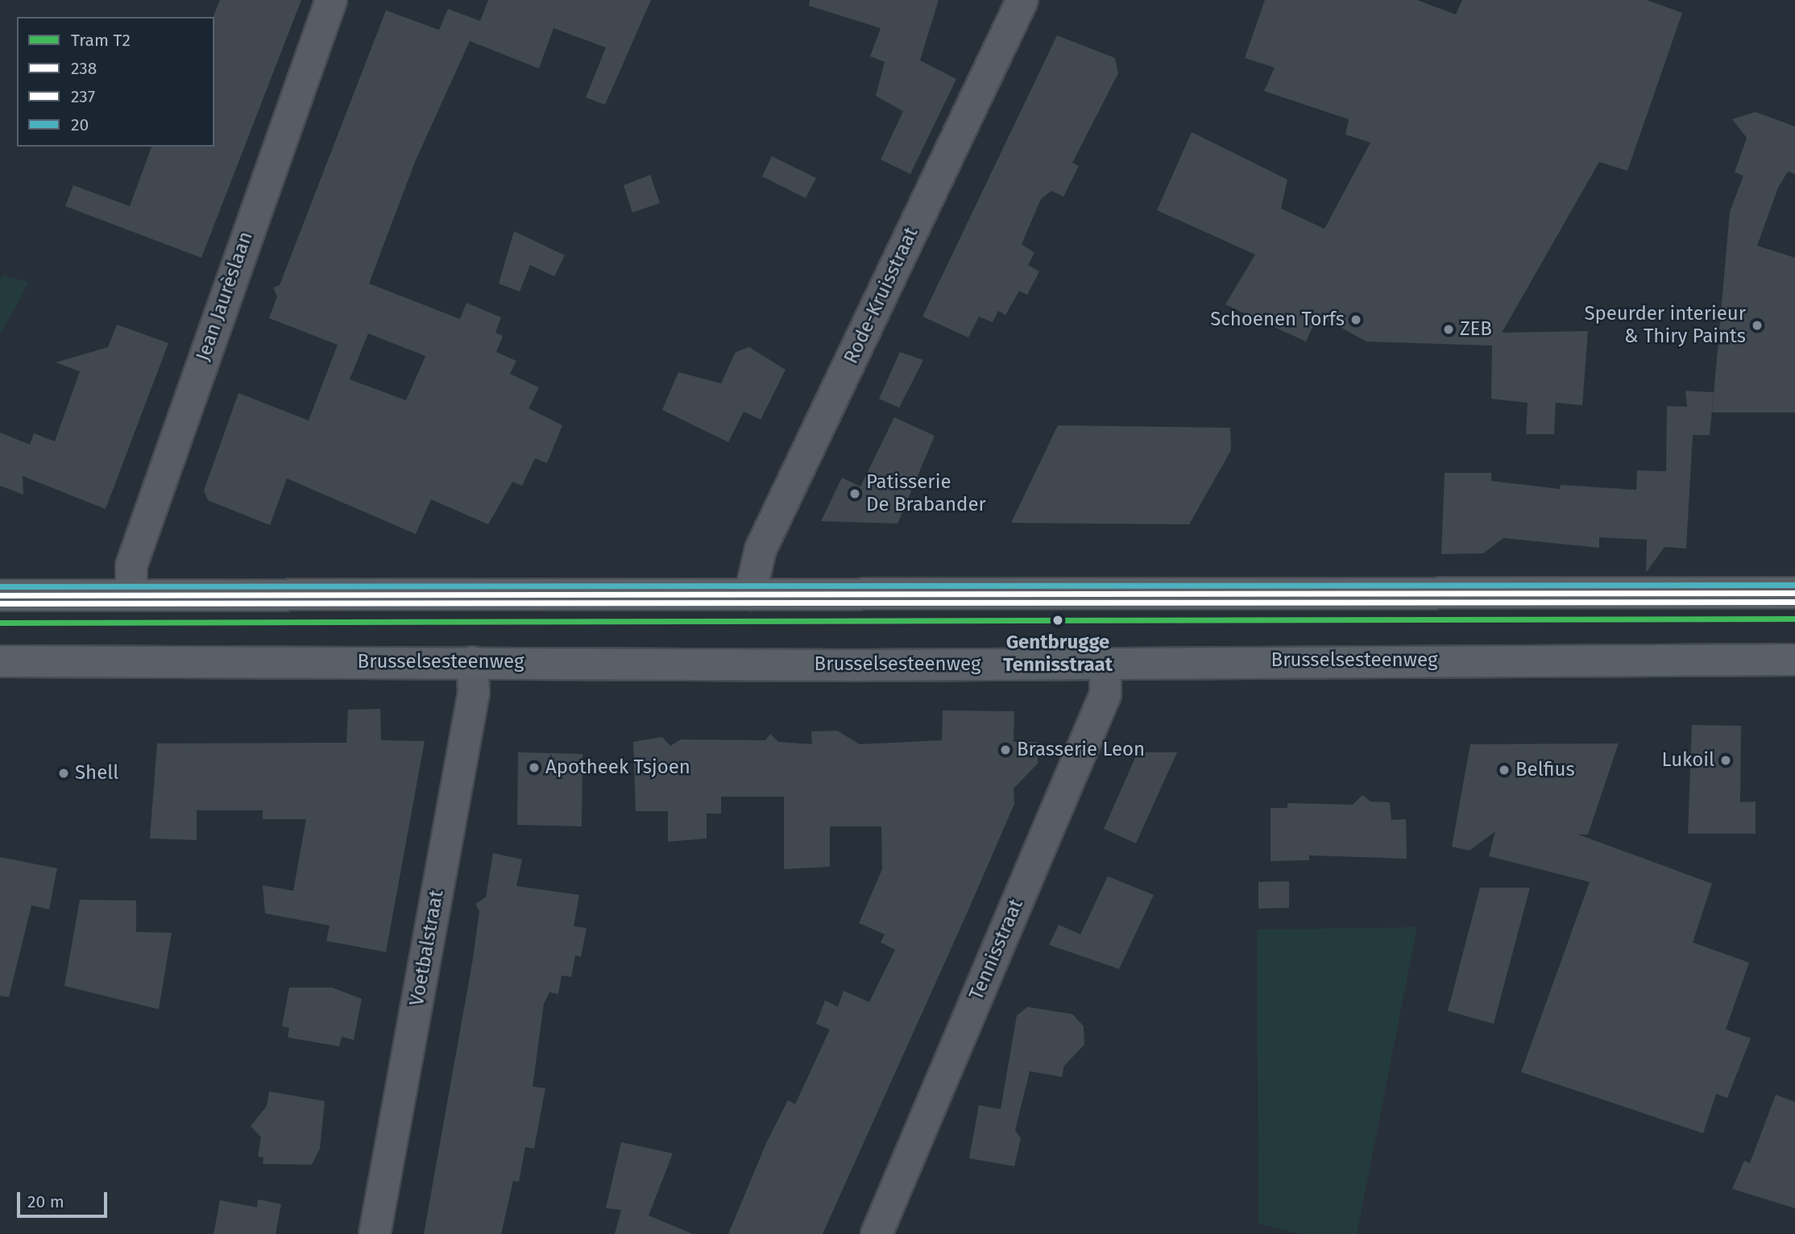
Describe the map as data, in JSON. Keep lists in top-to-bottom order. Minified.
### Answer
{"streets":{"main road":["Brusselsesteenweg"],"street":["Rode-Kruisstraat","Jean Jaurèslaan","Voetbalstraat","Tennisstraat"]},"crossings":[["Brusselsesteenweg","Voetbalstraat"],["Brusselsesteenweg","Tennisstraat"]],"places":["Schoenen Torfs","Speurder interieur & Thiry Paints","ZEB","Patisserie De Brabander","Gentbrugge Tennisstraat","Brasserie Leon","Lukoil","Apotheek Tsjoen","Belfius","Shell"],"lines":["transit line 20","transit line 238","transit line 237","tram line T2"],"legend":["Tram T2","238","237","20"],"scale_bar":"20 m"}
